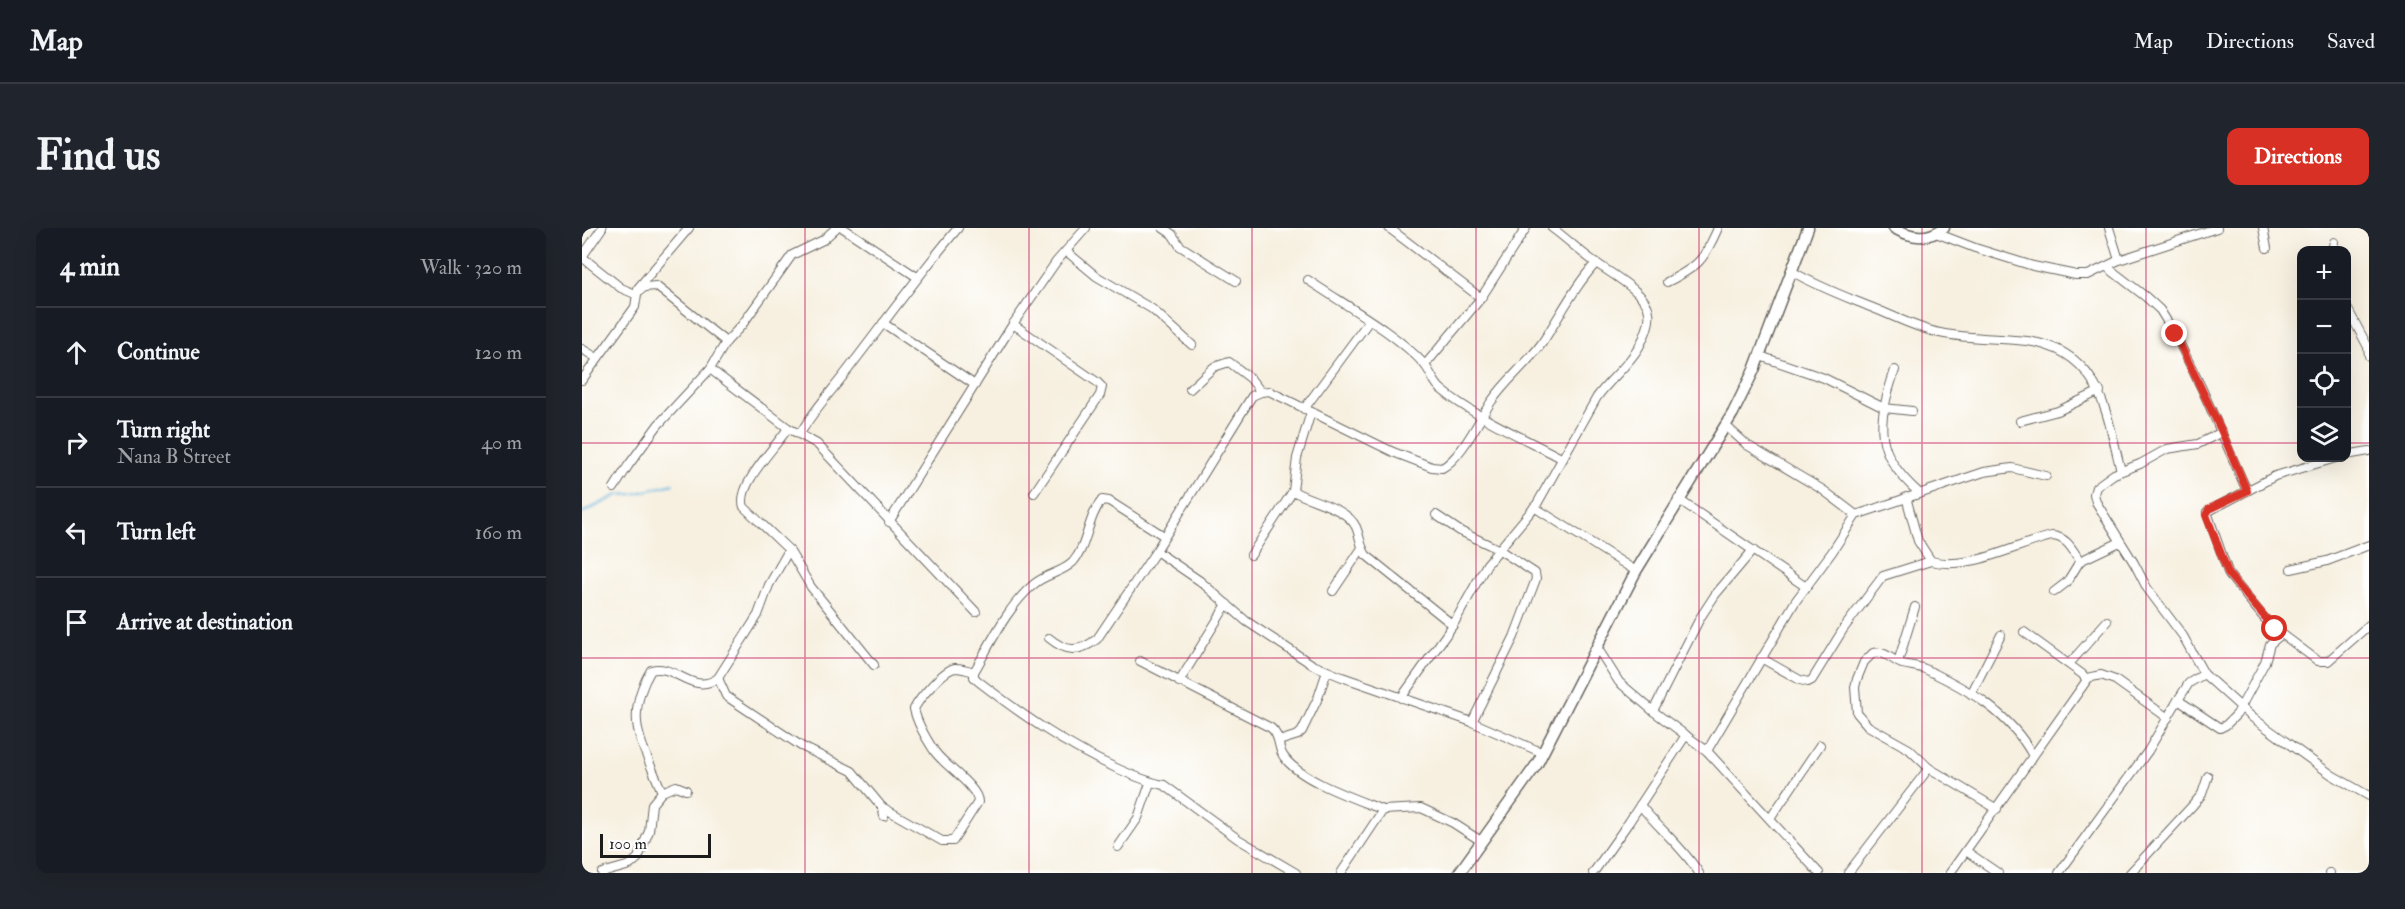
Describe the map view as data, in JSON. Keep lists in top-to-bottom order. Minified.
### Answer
{"scale_bar":"100 m","page":{"header":"Map","nav":["Map","Directions","Saved"],"buttons":"Directions","title":"Find us","heading":["4 min","Walk · 320 m"],"map_buttons":["+","−"],"list":[["Continue","120 m"],["Turn right","Nana B Street","40 m"],["Turn left","160 m"],"Arrive at destination"],"scale":"100 m"}}
